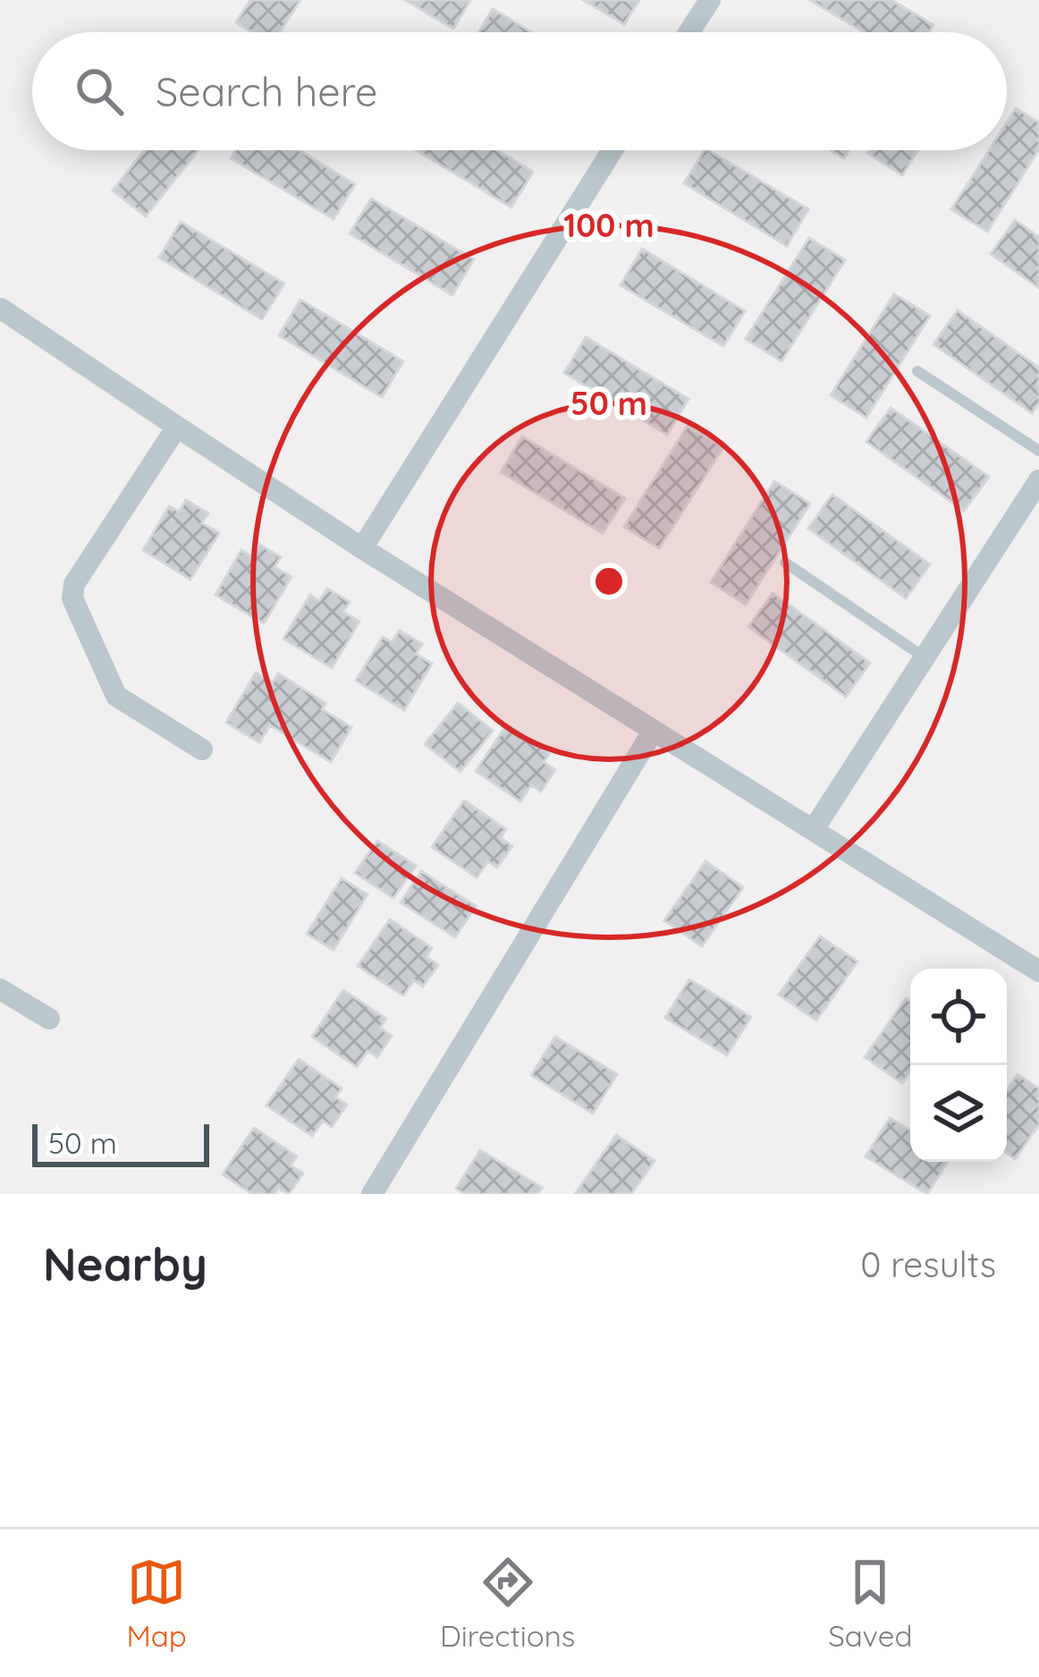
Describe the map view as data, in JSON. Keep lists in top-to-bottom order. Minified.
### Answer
{"scale_bar":"50 m","page":{"search":"Search here","scale":"50 m","heading":["Nearby","0 results"],"nav":["Map","Directions","Saved"]},"rings":["100 m","50 m"]}
